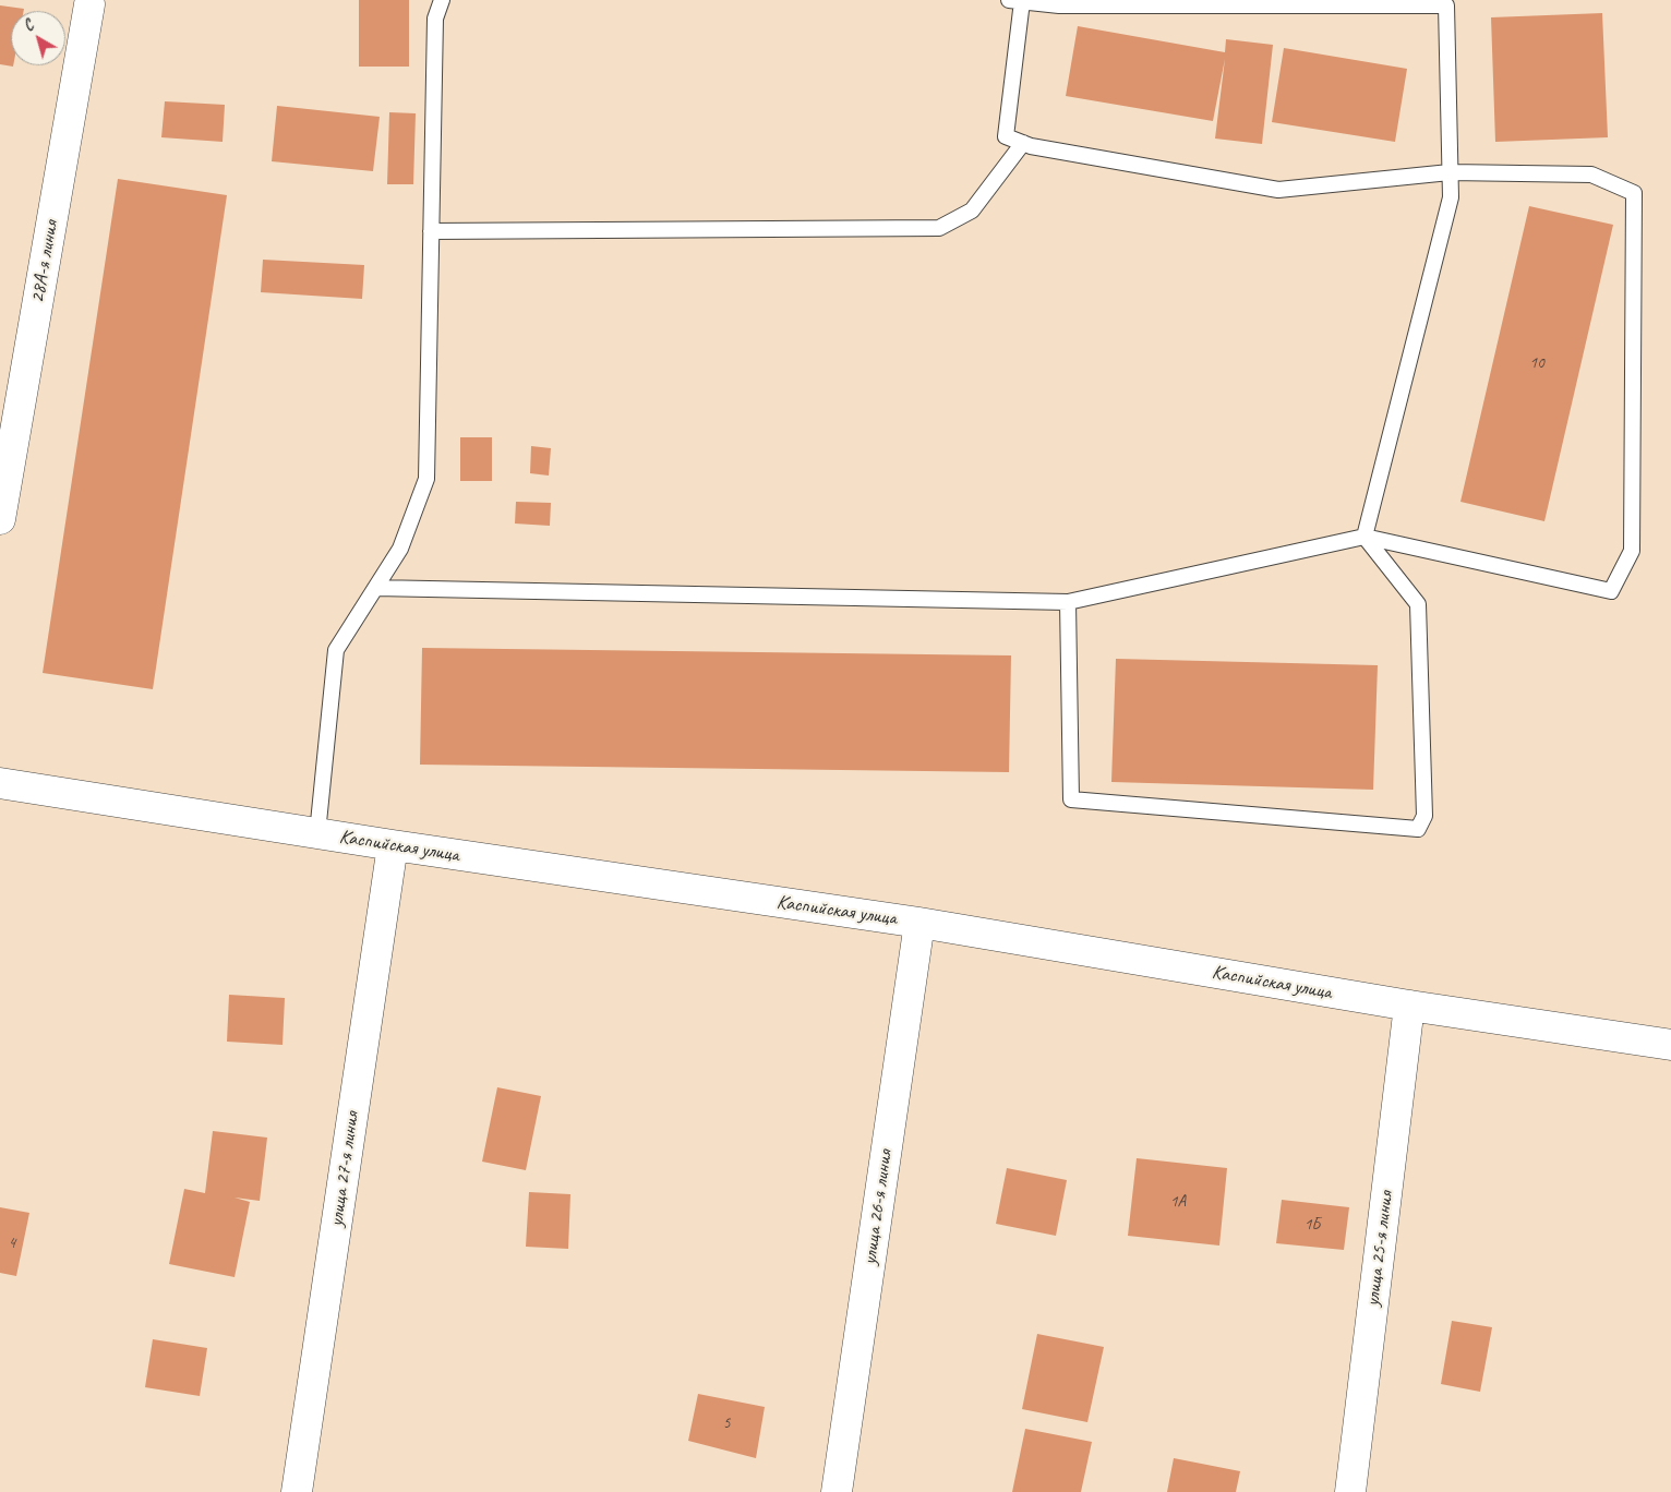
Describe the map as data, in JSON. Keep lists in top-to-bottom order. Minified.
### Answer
{"streets":{"street":["28А-я линия","Каспийская улица","улица 27-я линия","улица 26-я линия","улица 25-я линия"]},"crossings":[["Каспийская улица","улица 27-я линия"],["Каспийская улица","улица 26-я линия"],["Каспийская улица","улица 25-я линия"]],"house_numbers":["10","1А","1Б","4","5"],"north":"top left"}
